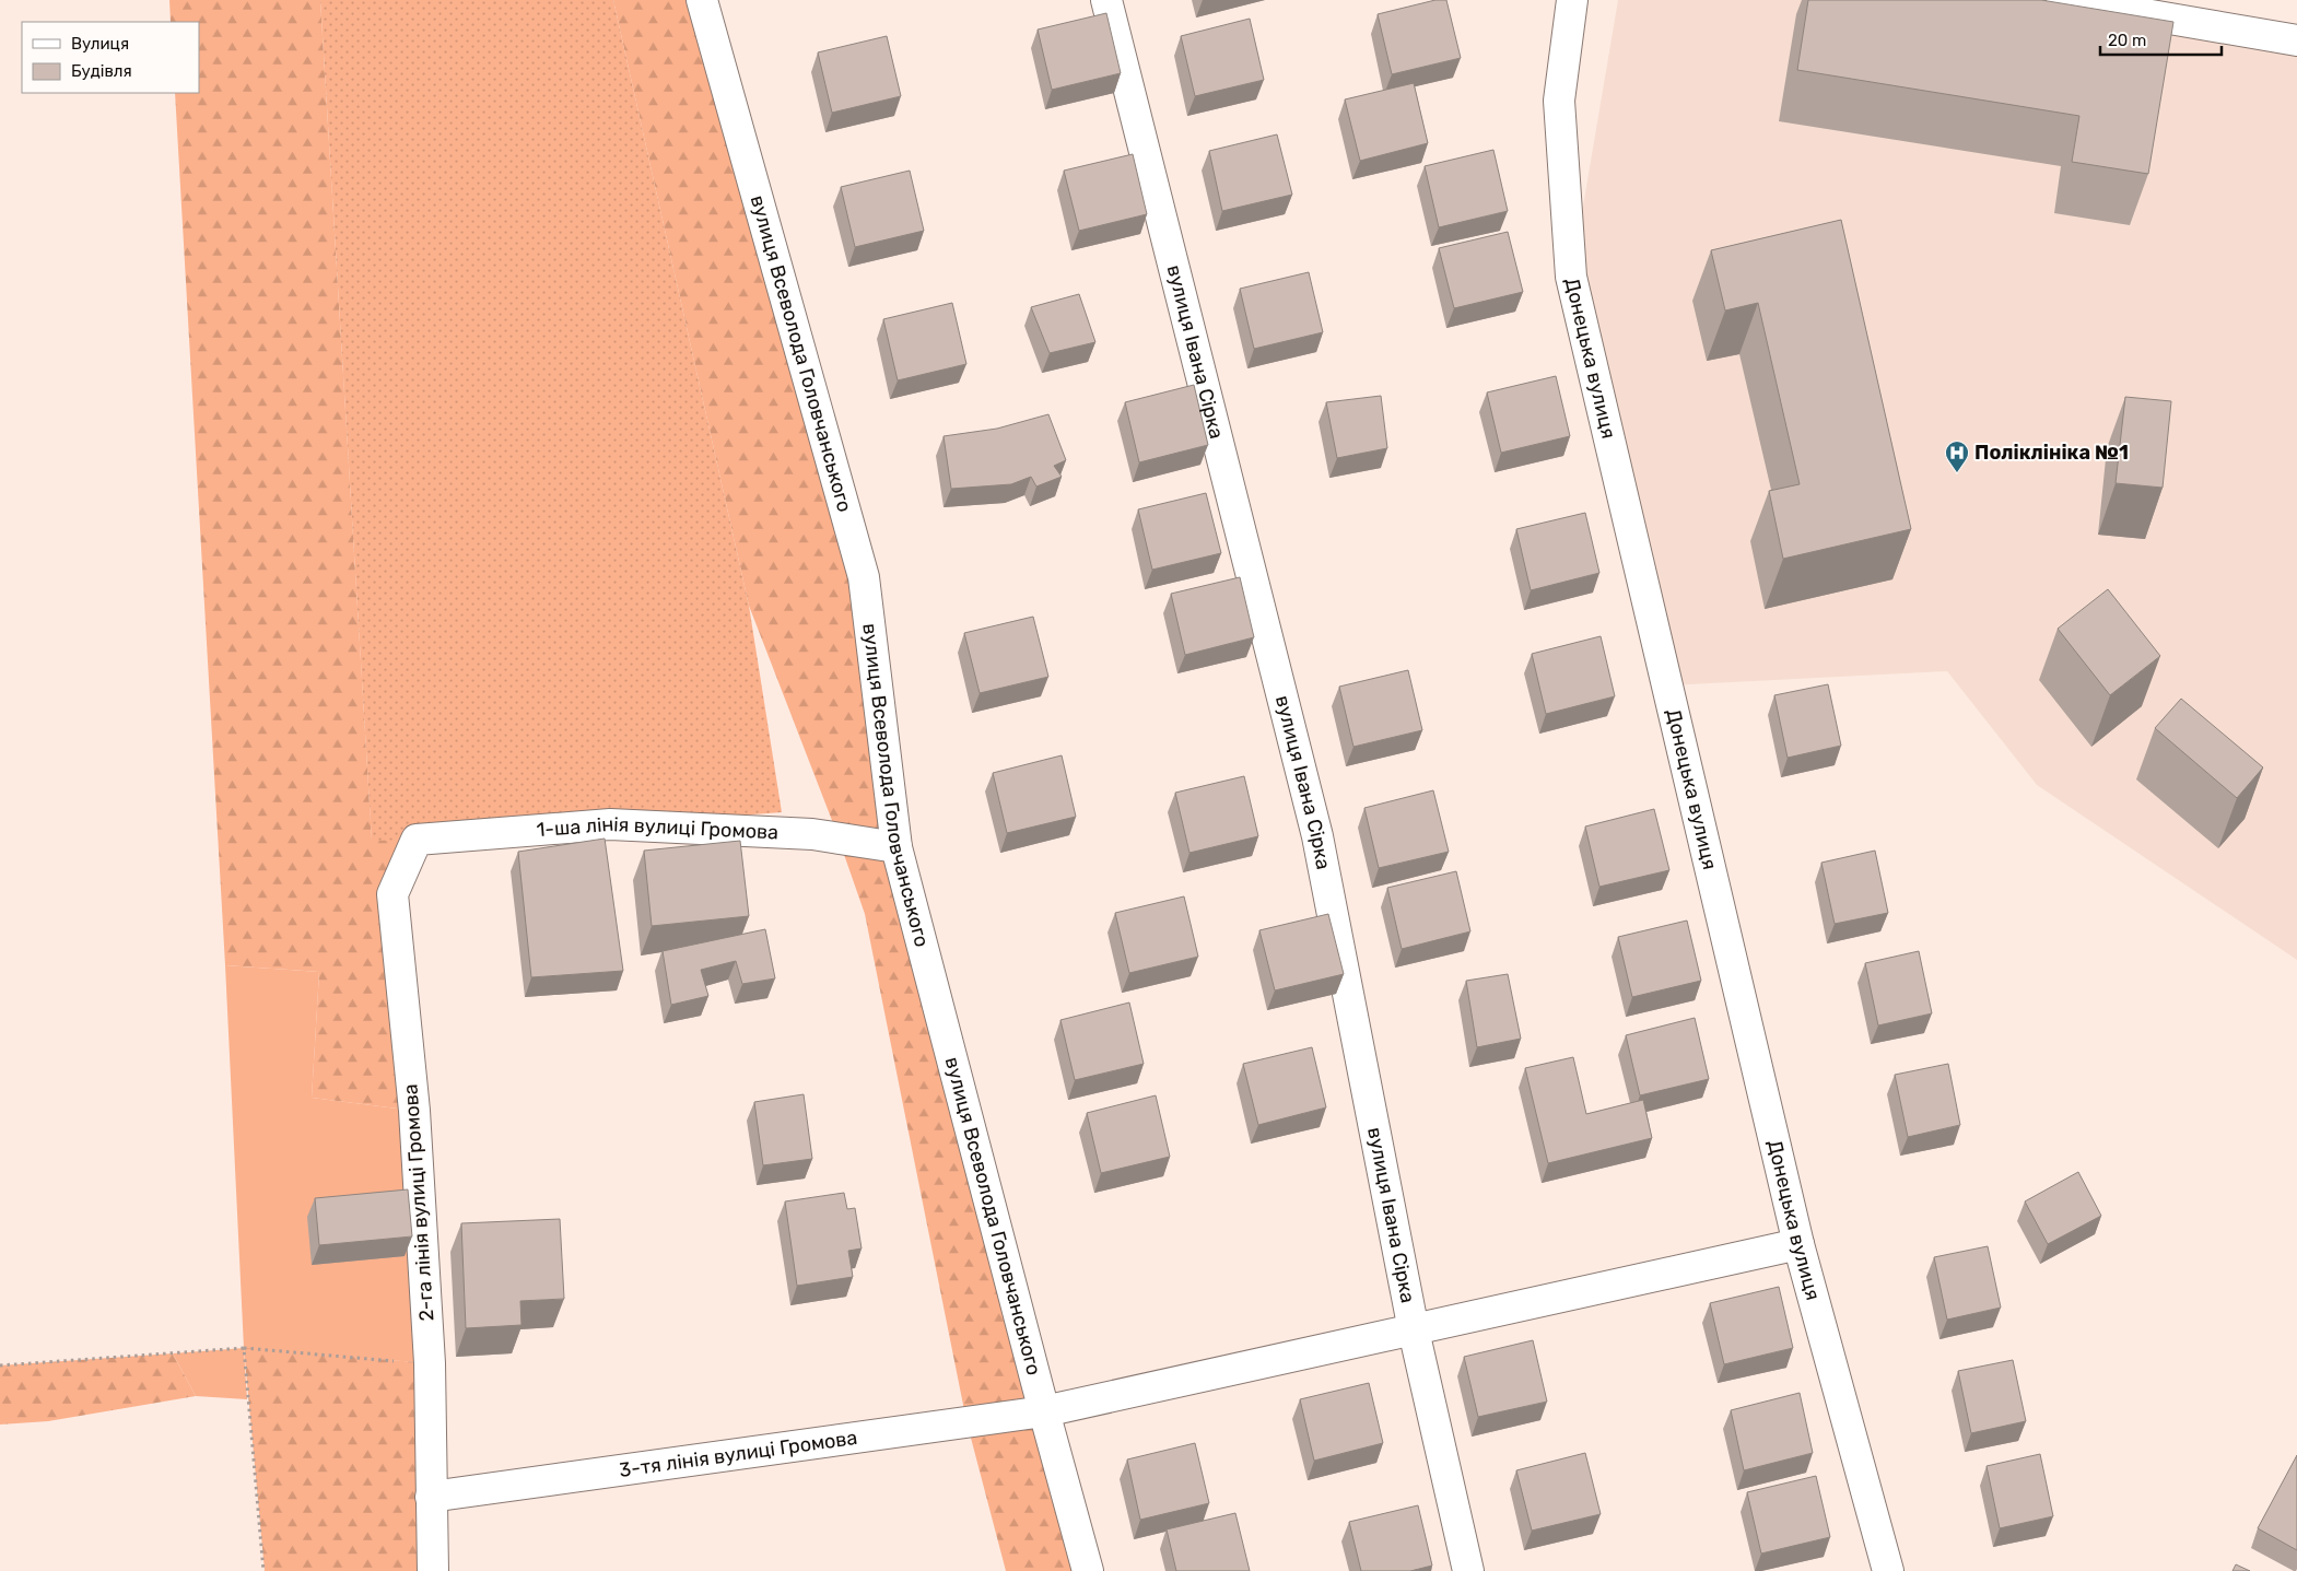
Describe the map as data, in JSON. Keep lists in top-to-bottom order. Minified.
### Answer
{"streets":{"street":["вулиця Івана Сірка","вулиця Всеволода Головчанського","Донецька вулиця","1-ша лінія вулиці Громова","2-га лінія вулиці Громова","3-тя лінія вулиці Громова"]},"crossings":[["вулиця Івана Сірка","3-тя лінія вулиці Громова"],["вулиця Всеволода Головчанського","1-ша лінія вулиці Громова"],["вулиця Всеволода Головчанського","3-тя лінія вулиці Громова"],["Донецька вулиця","3-тя лінія вулиці Громова"],["1-ша лінія вулиці Громова","2-га лінія вулиці Громова"],["2-га лінія вулиці Громова","3-тя лінія вулиці Громова"]],"places":{"hospital":["Поліклініка №1"]},"legend":["Вулиця","Будівля"],"scale_bar":"20 m"}
